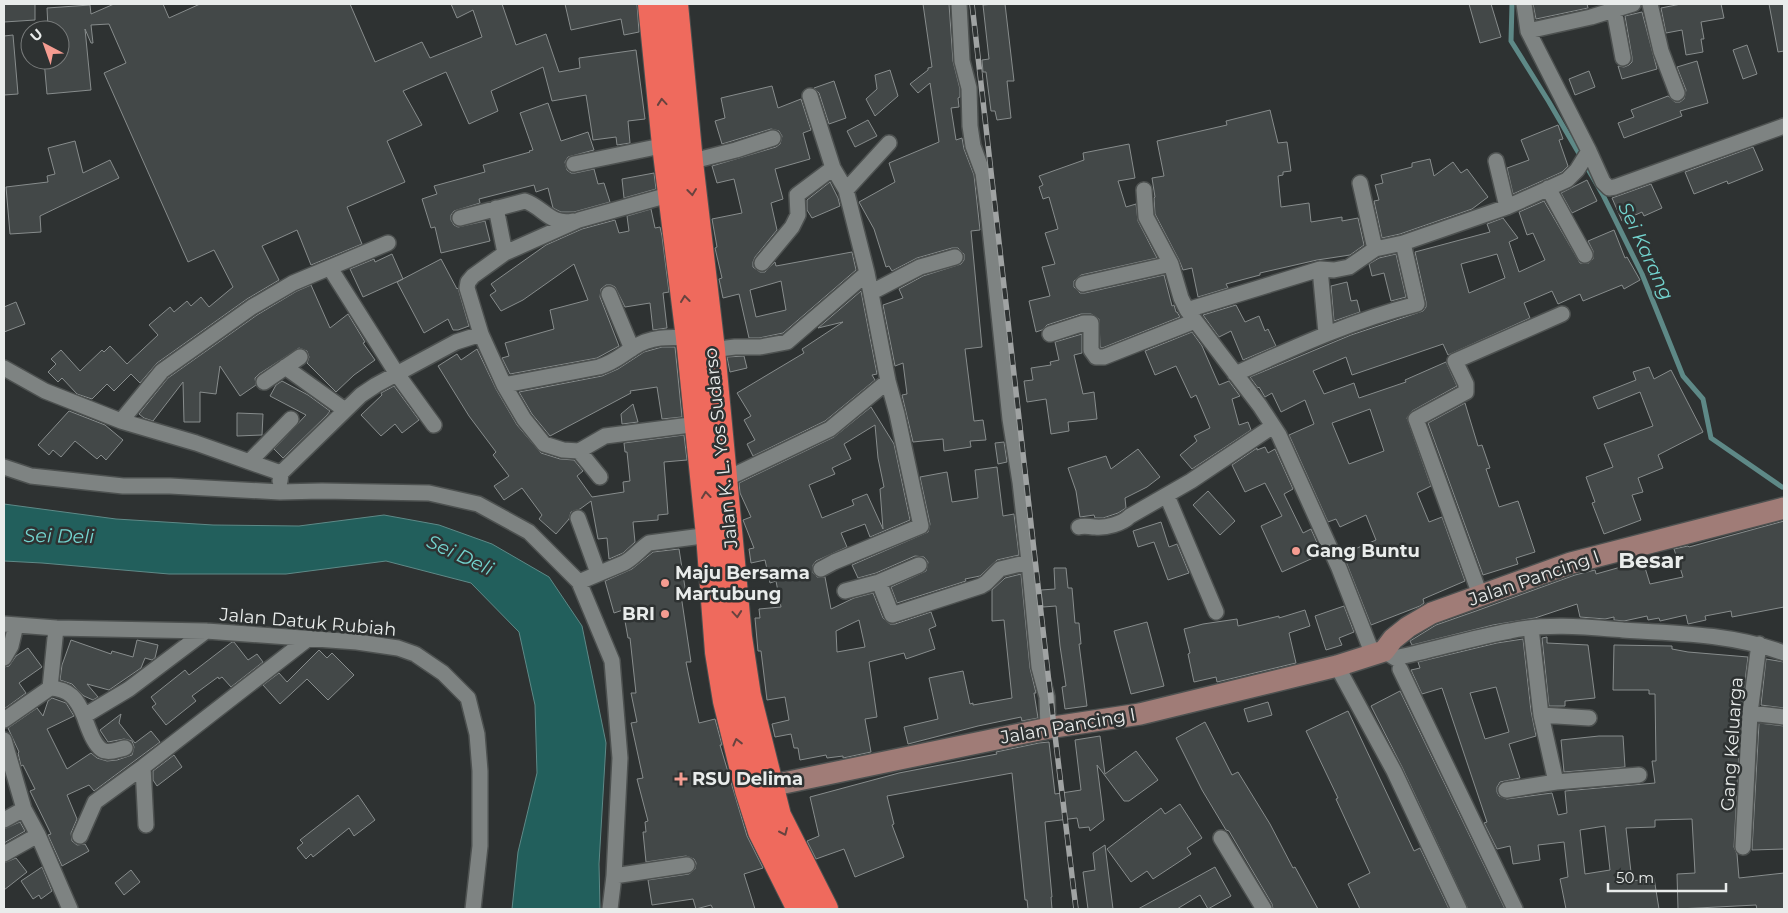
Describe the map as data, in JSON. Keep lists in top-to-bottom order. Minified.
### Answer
{"streets":{"highway":["Jalan K. L. Yos Sudarso"],"main road":["Jalan Pancing I"],"street":["Jalan Datuk Rubiah","Gang Keluarga"]},"crossings":[["Jalan K. L. Yos Sudarso","Jalan Pancing I"],["Jalan Pancing I","Gang Keluarga"]],"districts":["Besar"],"water":["Sei Karang","Sei Deli"],"places":{"other":["Gang Buntu","Maju Bersama Martubung","BRI"],"health":["RSU Delima"]},"scale_bar":"50 m","north":"top left"}
